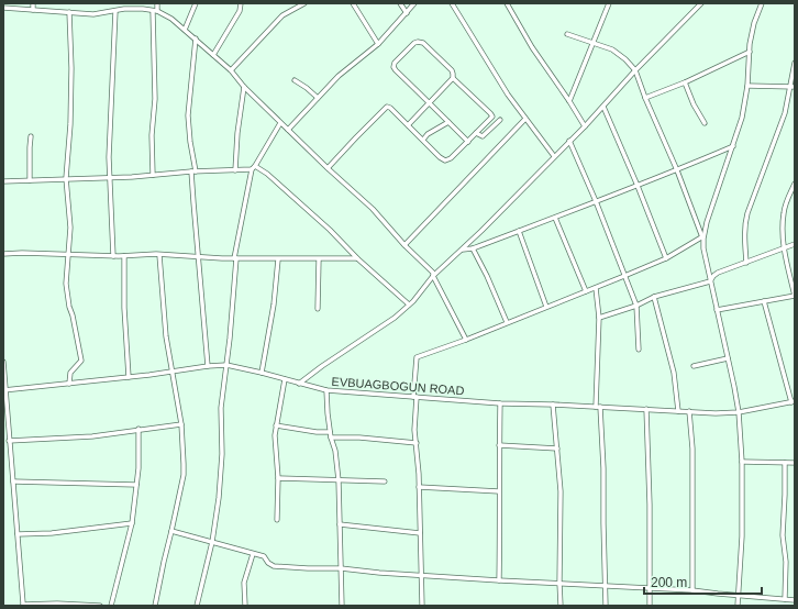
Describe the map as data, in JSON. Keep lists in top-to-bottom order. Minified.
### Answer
{"streets":{"street":["EVBUAGBOGUN ROAD"]},"scale_bar":"200 m"}
